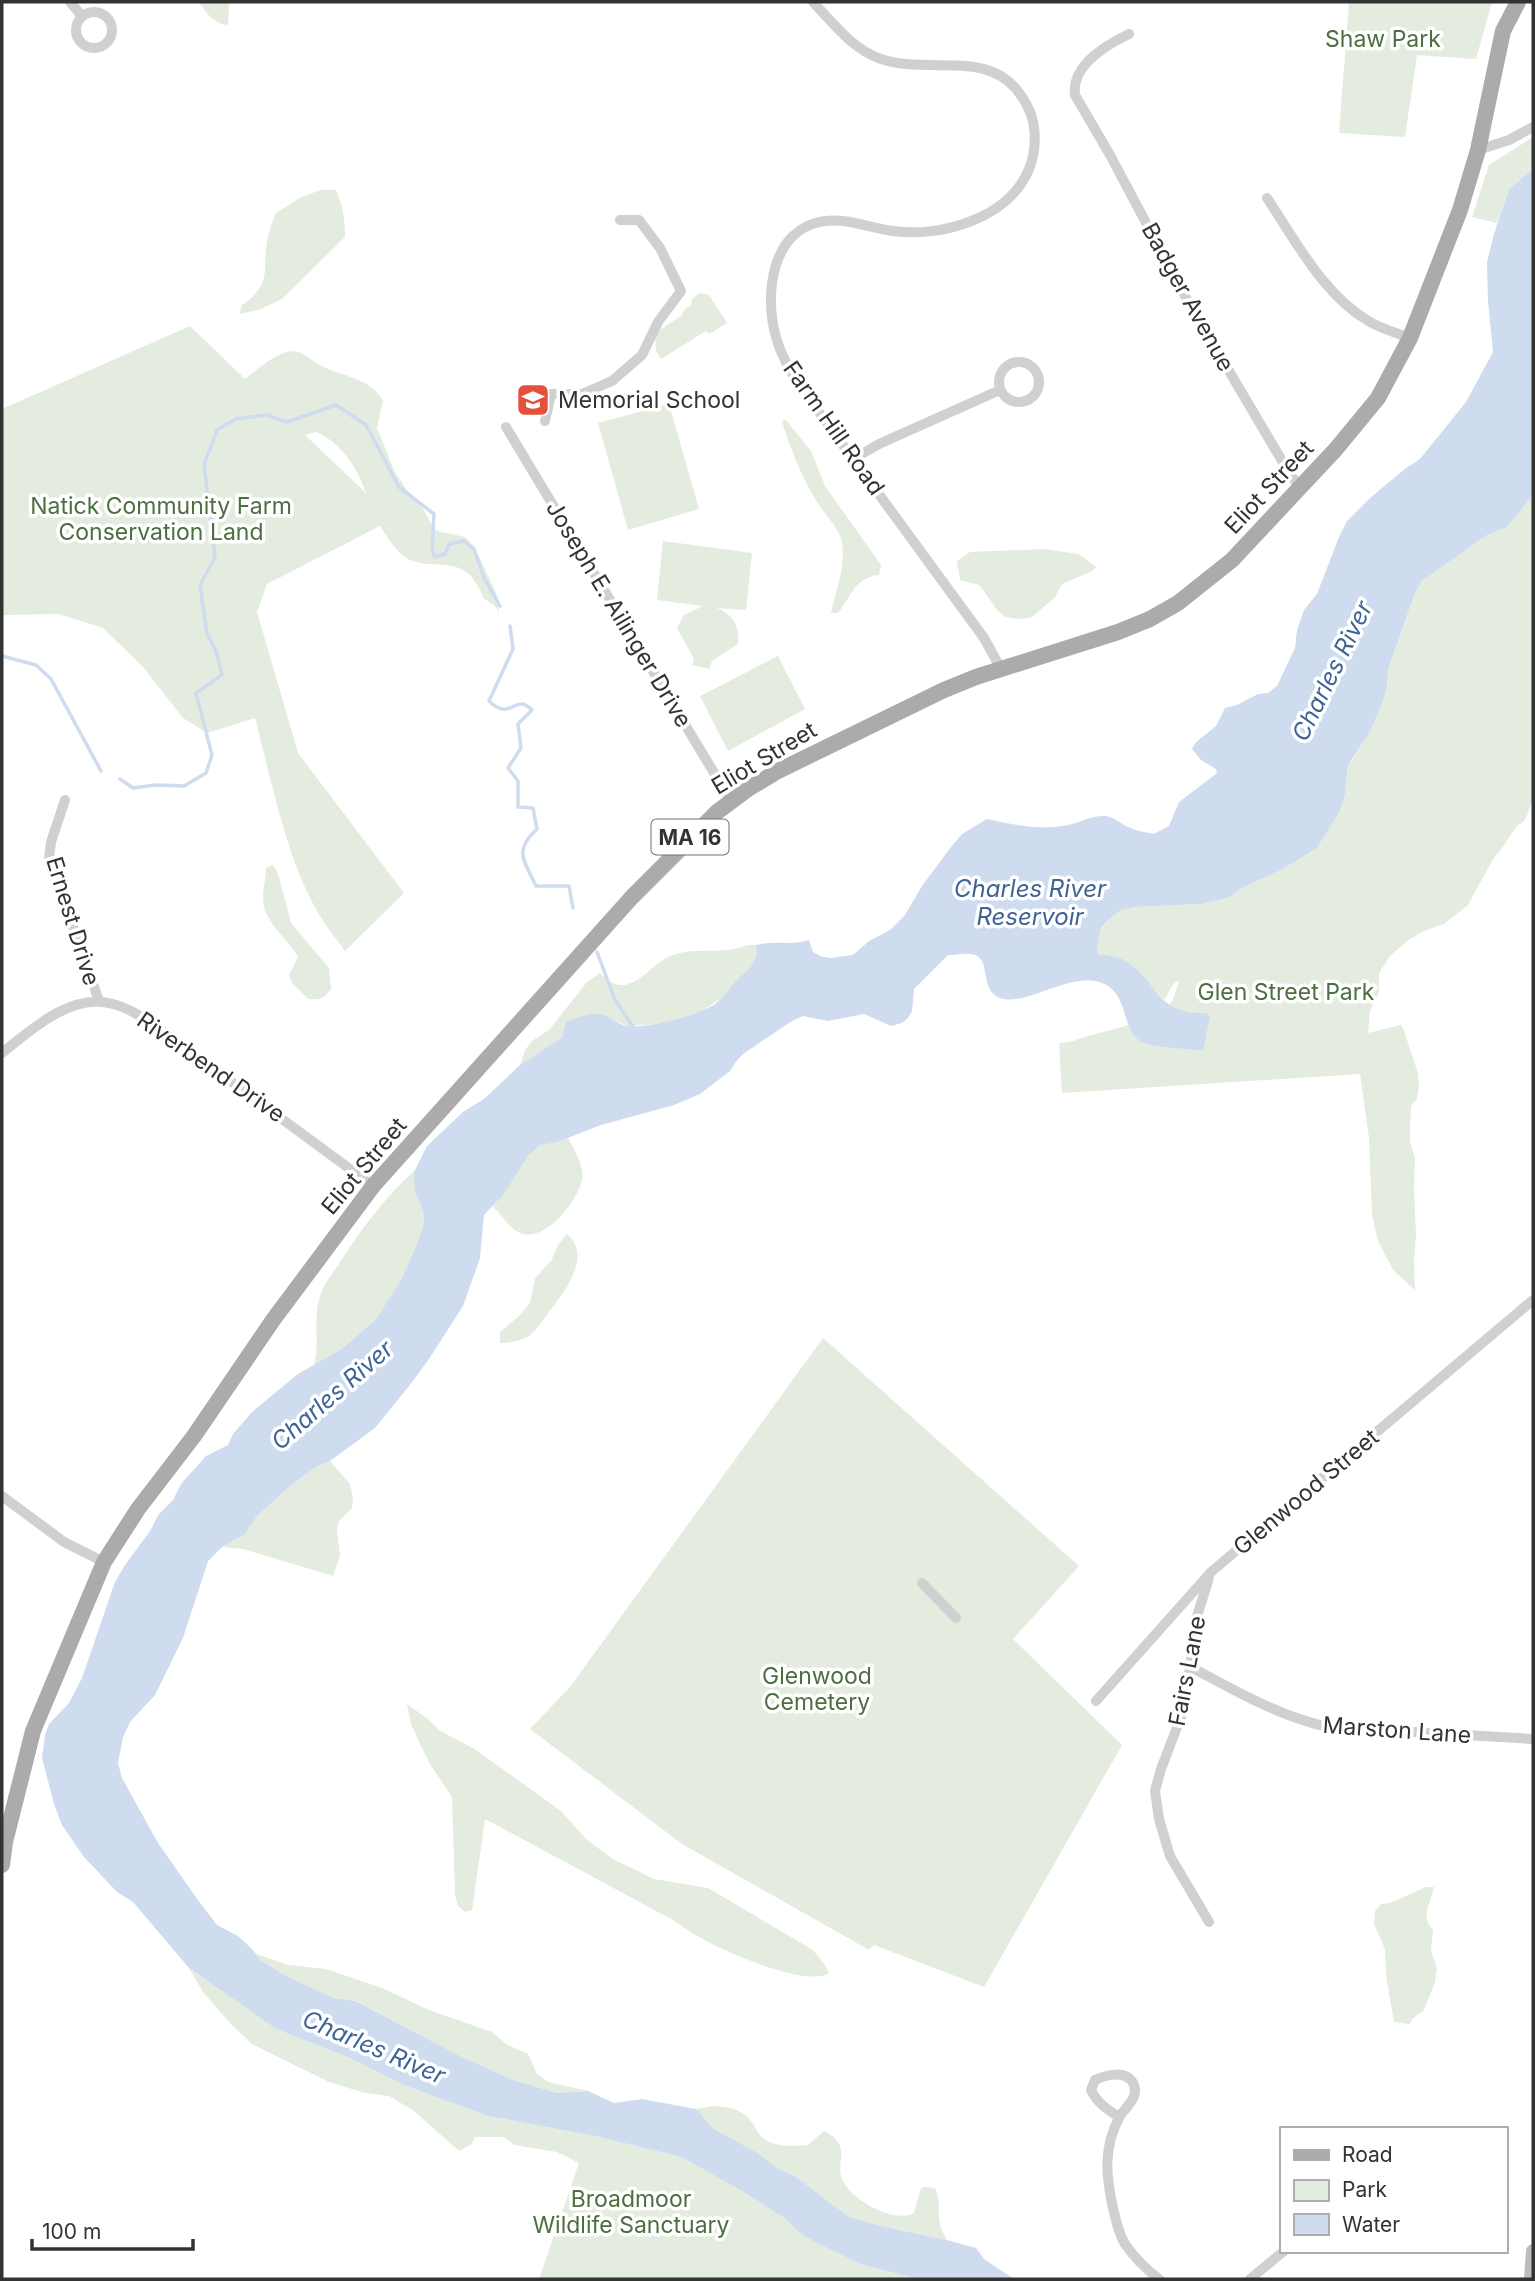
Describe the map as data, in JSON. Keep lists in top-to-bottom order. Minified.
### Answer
{"streets":{"main road":["Eliot Street","MA 16"],"street":["Badger Avenue","Farm Hill Road","Joseph E. Ailinger Drive","Ernest Drive","Riverbend Drive","Glenwood Street","Fairs Lane","Marston Lane"]},"crossings":[["Badger Avenue","Eliot Street"],["Farm Hill Road","Eliot Street"],["Eliot Street","Joseph E. Ailinger Drive"],["Eliot Street","Riverbend Drive"],["Ernest Drive","Riverbend Drive"],["Glenwood Street","Fairs Lane"],["Fairs Lane","Marston Lane"]],"water":["Charles River","Charles River Reservoir"],"parks":["Shaw Park","Natick Community Farm Conservation Land","Glen Street Park","Glenwood Cemetery","Broadmoor Wildlife Sanctuary"],"places":{"school or university":["Memorial School"]},"legend":["Road","Park","Water"],"scale_bar":"100 m"}
